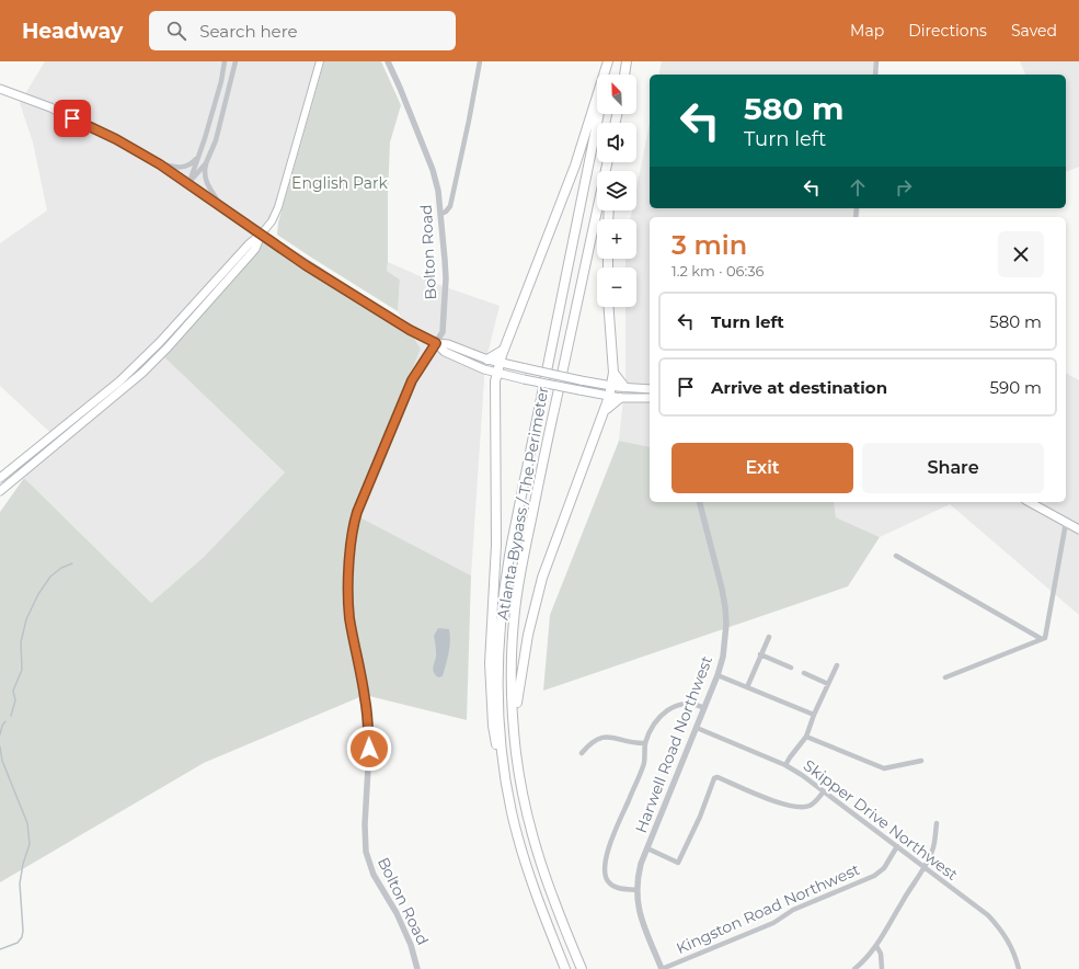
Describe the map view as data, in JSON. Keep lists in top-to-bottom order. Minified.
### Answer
{"streets":{"highway":["Atlanta Bypass / The Perimeter"],"street":["Bolton Road","Harwell Road Northwest","Skipper Drive Northwest","Kingston Road Northwest"]},"crossings":[["Harwell Road Northwest","Skipper Drive Northwest"],["Harwell Road Northwest","Kingston Road Northwest"],["Skipper Drive Northwest","Kingston Road Northwest"]],"parks":["English Park"],"north":"top left","page":{"header":"Headway","search":"Search here","nav":["Map","Directions","Saved"],"map_buttons":["+","−"],"turn":["580 m","Turn left"],"heading":["3 min","1.2 km · 06:36"],"list":[{"name":"Turn left","value":"580 m"},{"name":"Arrive at destination","value":"590 m"}],"buttons":["Exit","Share"]}}
